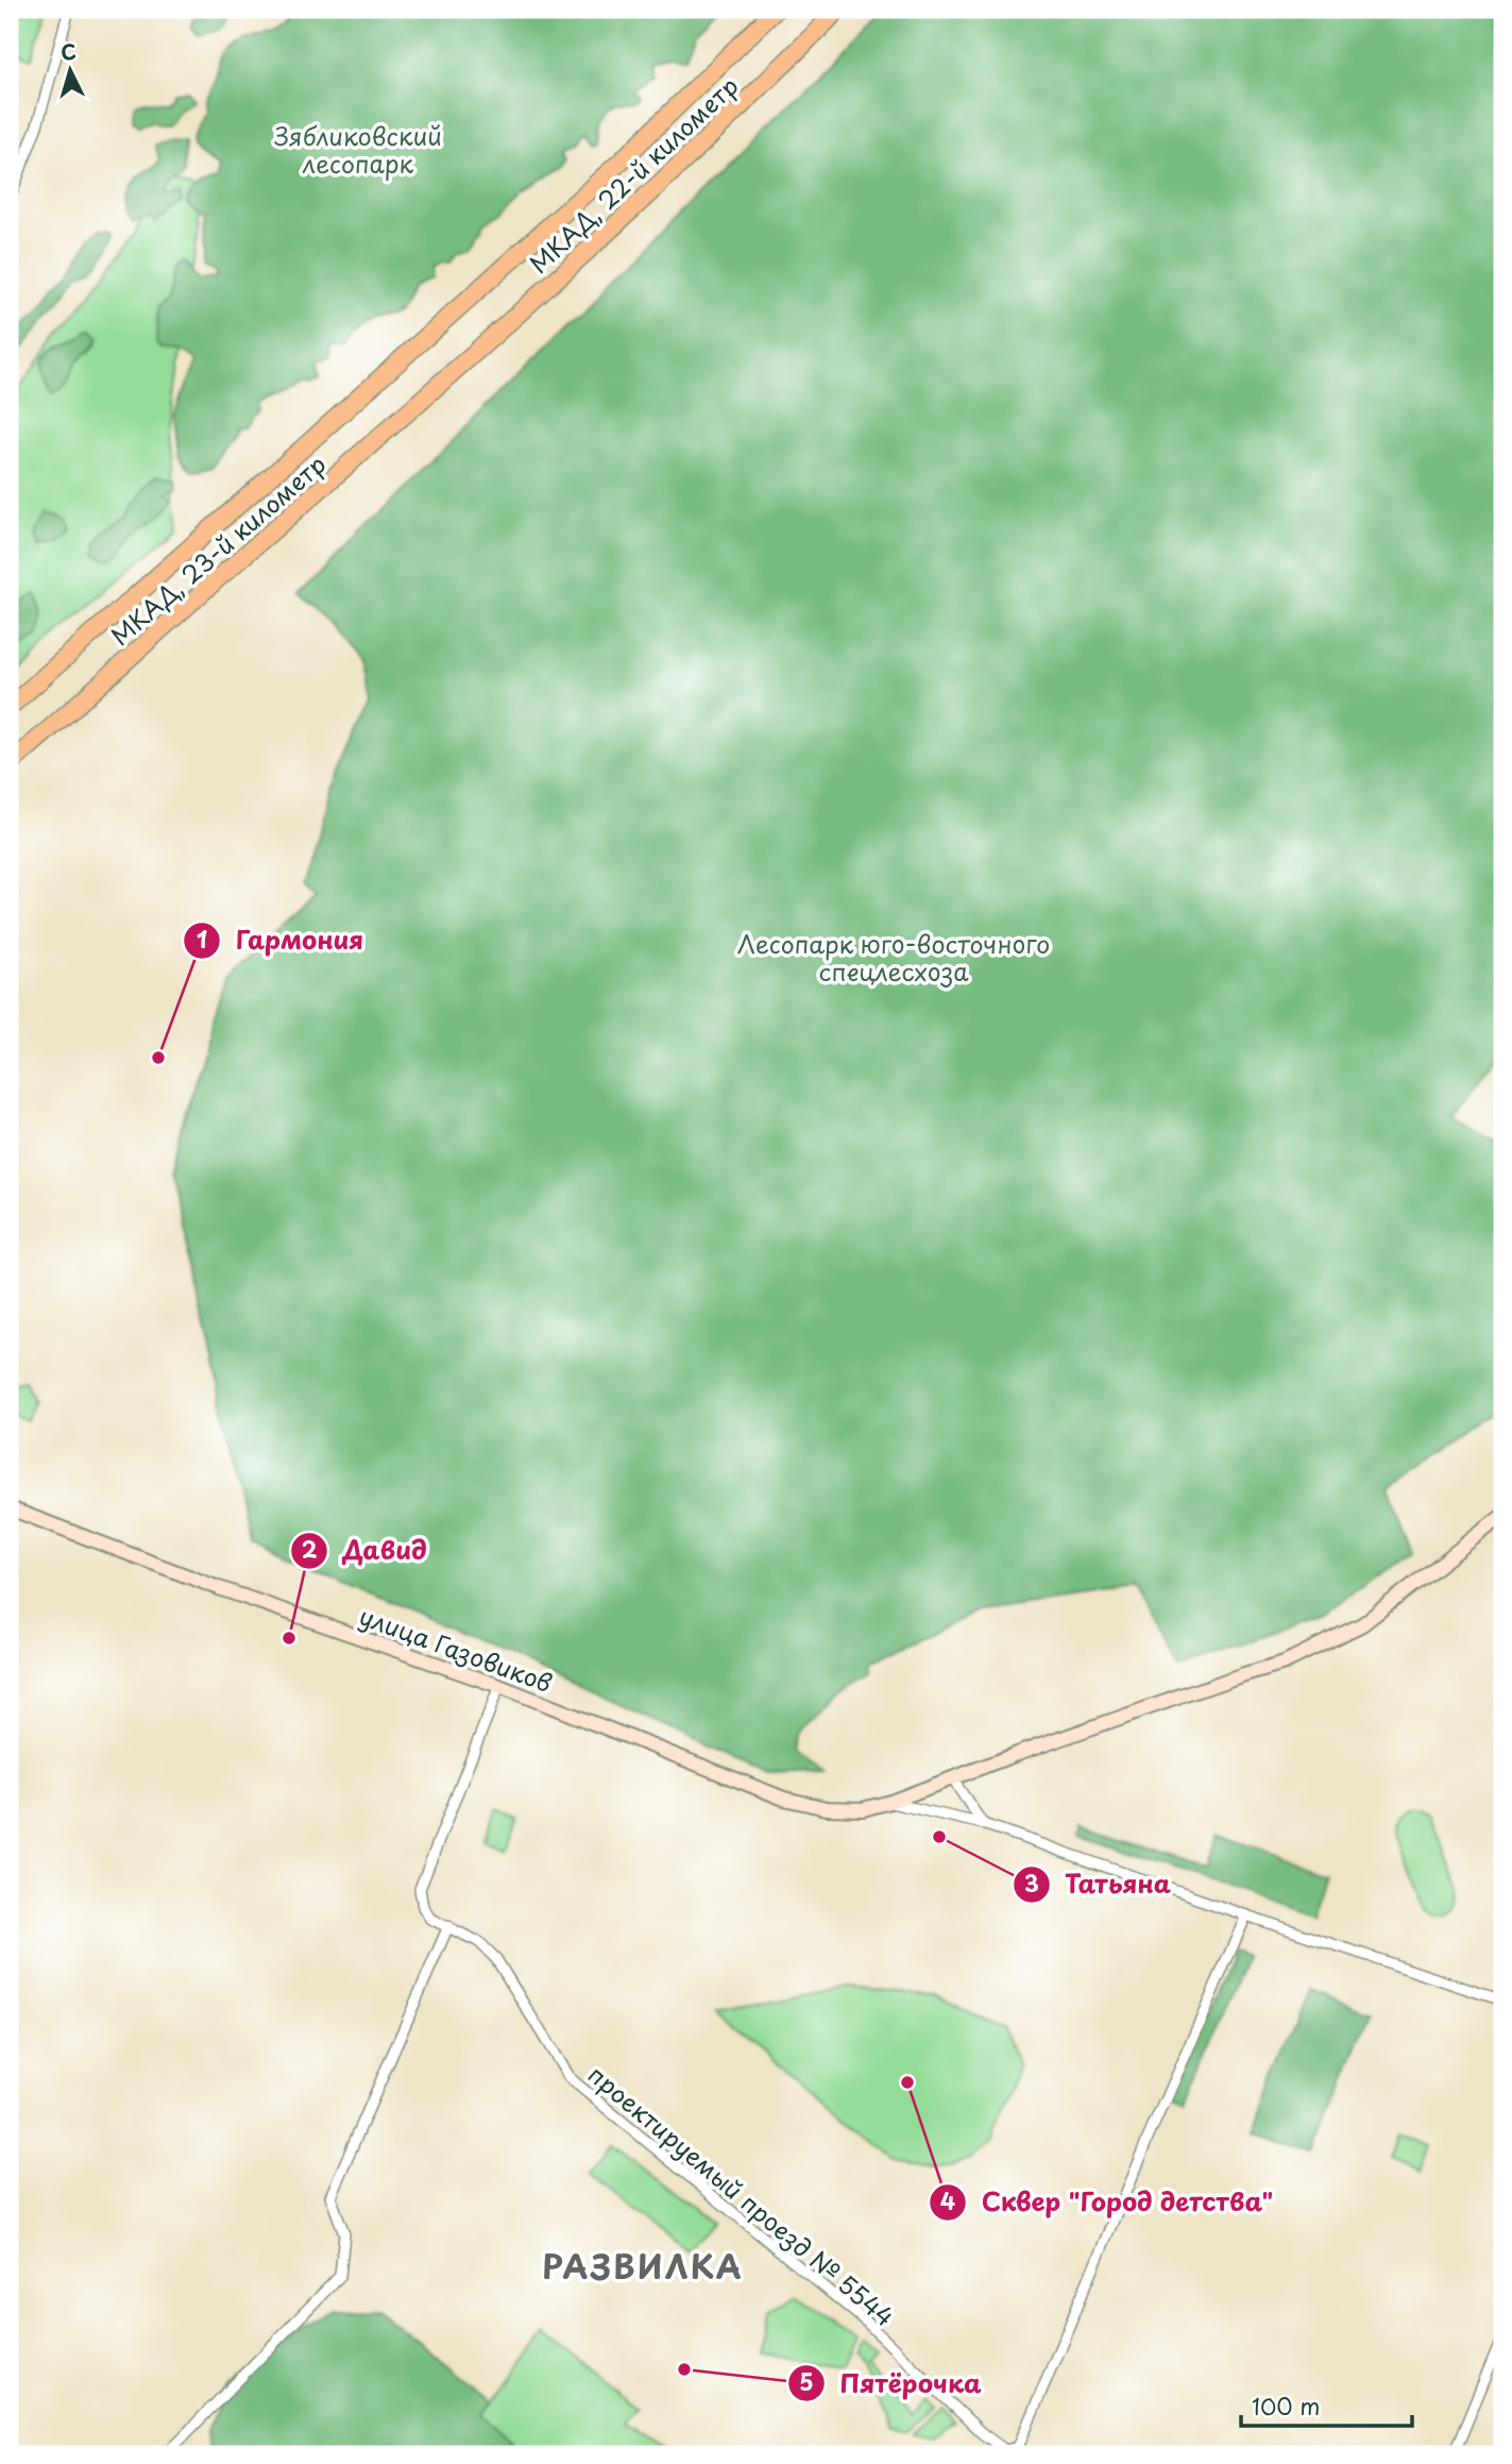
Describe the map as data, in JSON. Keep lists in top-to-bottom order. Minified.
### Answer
{"streets":{"highway":["МКАД, 22-й километр","МКАД, 23-й километр"],"street":["улица Газовиков","проектируемый проезд № 5544"]},"crossings":[["МКАД, 22-й километр","МКАД, 23-й километр"],["улица Газовиков","проектируемый проезд № 5544"]],"districts":["РАЗВИЛКА"],"parks":["Зябликовский лесопарк","Лесопарк юго-восточного спецлесхоза"],"places":["Гармония","Давид","Татьяна","Сквер \"Город детства\"","Пятёрочка"],"scale_bar":"100 m","north":"top"}
